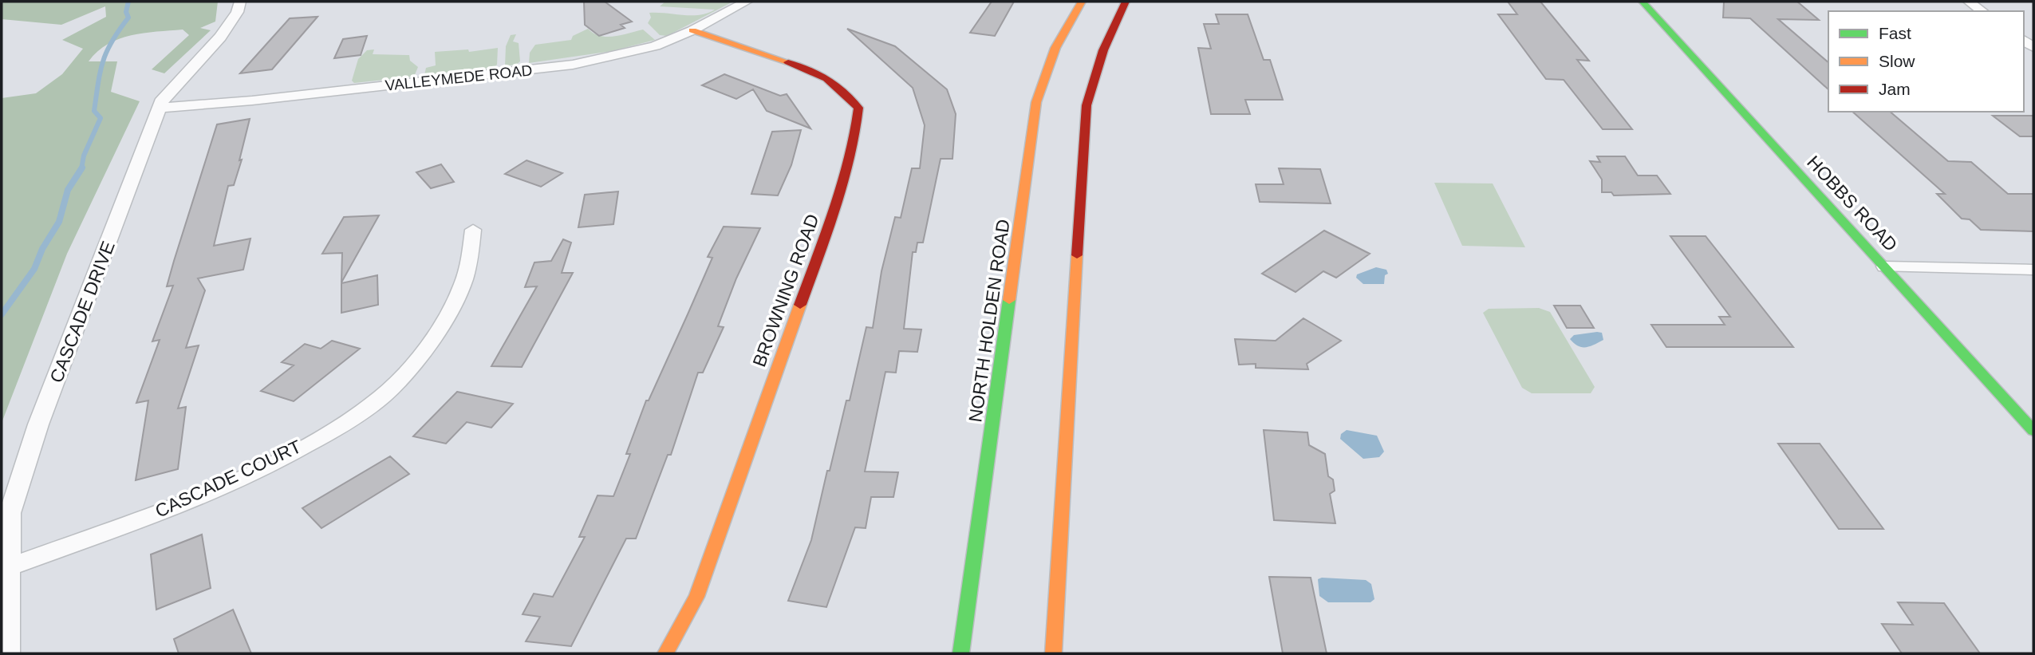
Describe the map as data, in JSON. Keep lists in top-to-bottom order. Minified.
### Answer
{"streets":{"main road":["HOBBS ROAD","BROWNING ROAD","NORTH HOLDEN ROAD"],"street":["VALLEYMEDE ROAD","CASCADE DRIVE","CASCADE COURT"]},"crossings":[["VALLEYMEDE ROAD","BROWNING ROAD"],["VALLEYMEDE ROAD","CASCADE DRIVE"],["CASCADE DRIVE","CASCADE COURT"]],"legend":["Fast","Slow","Jam"]}
